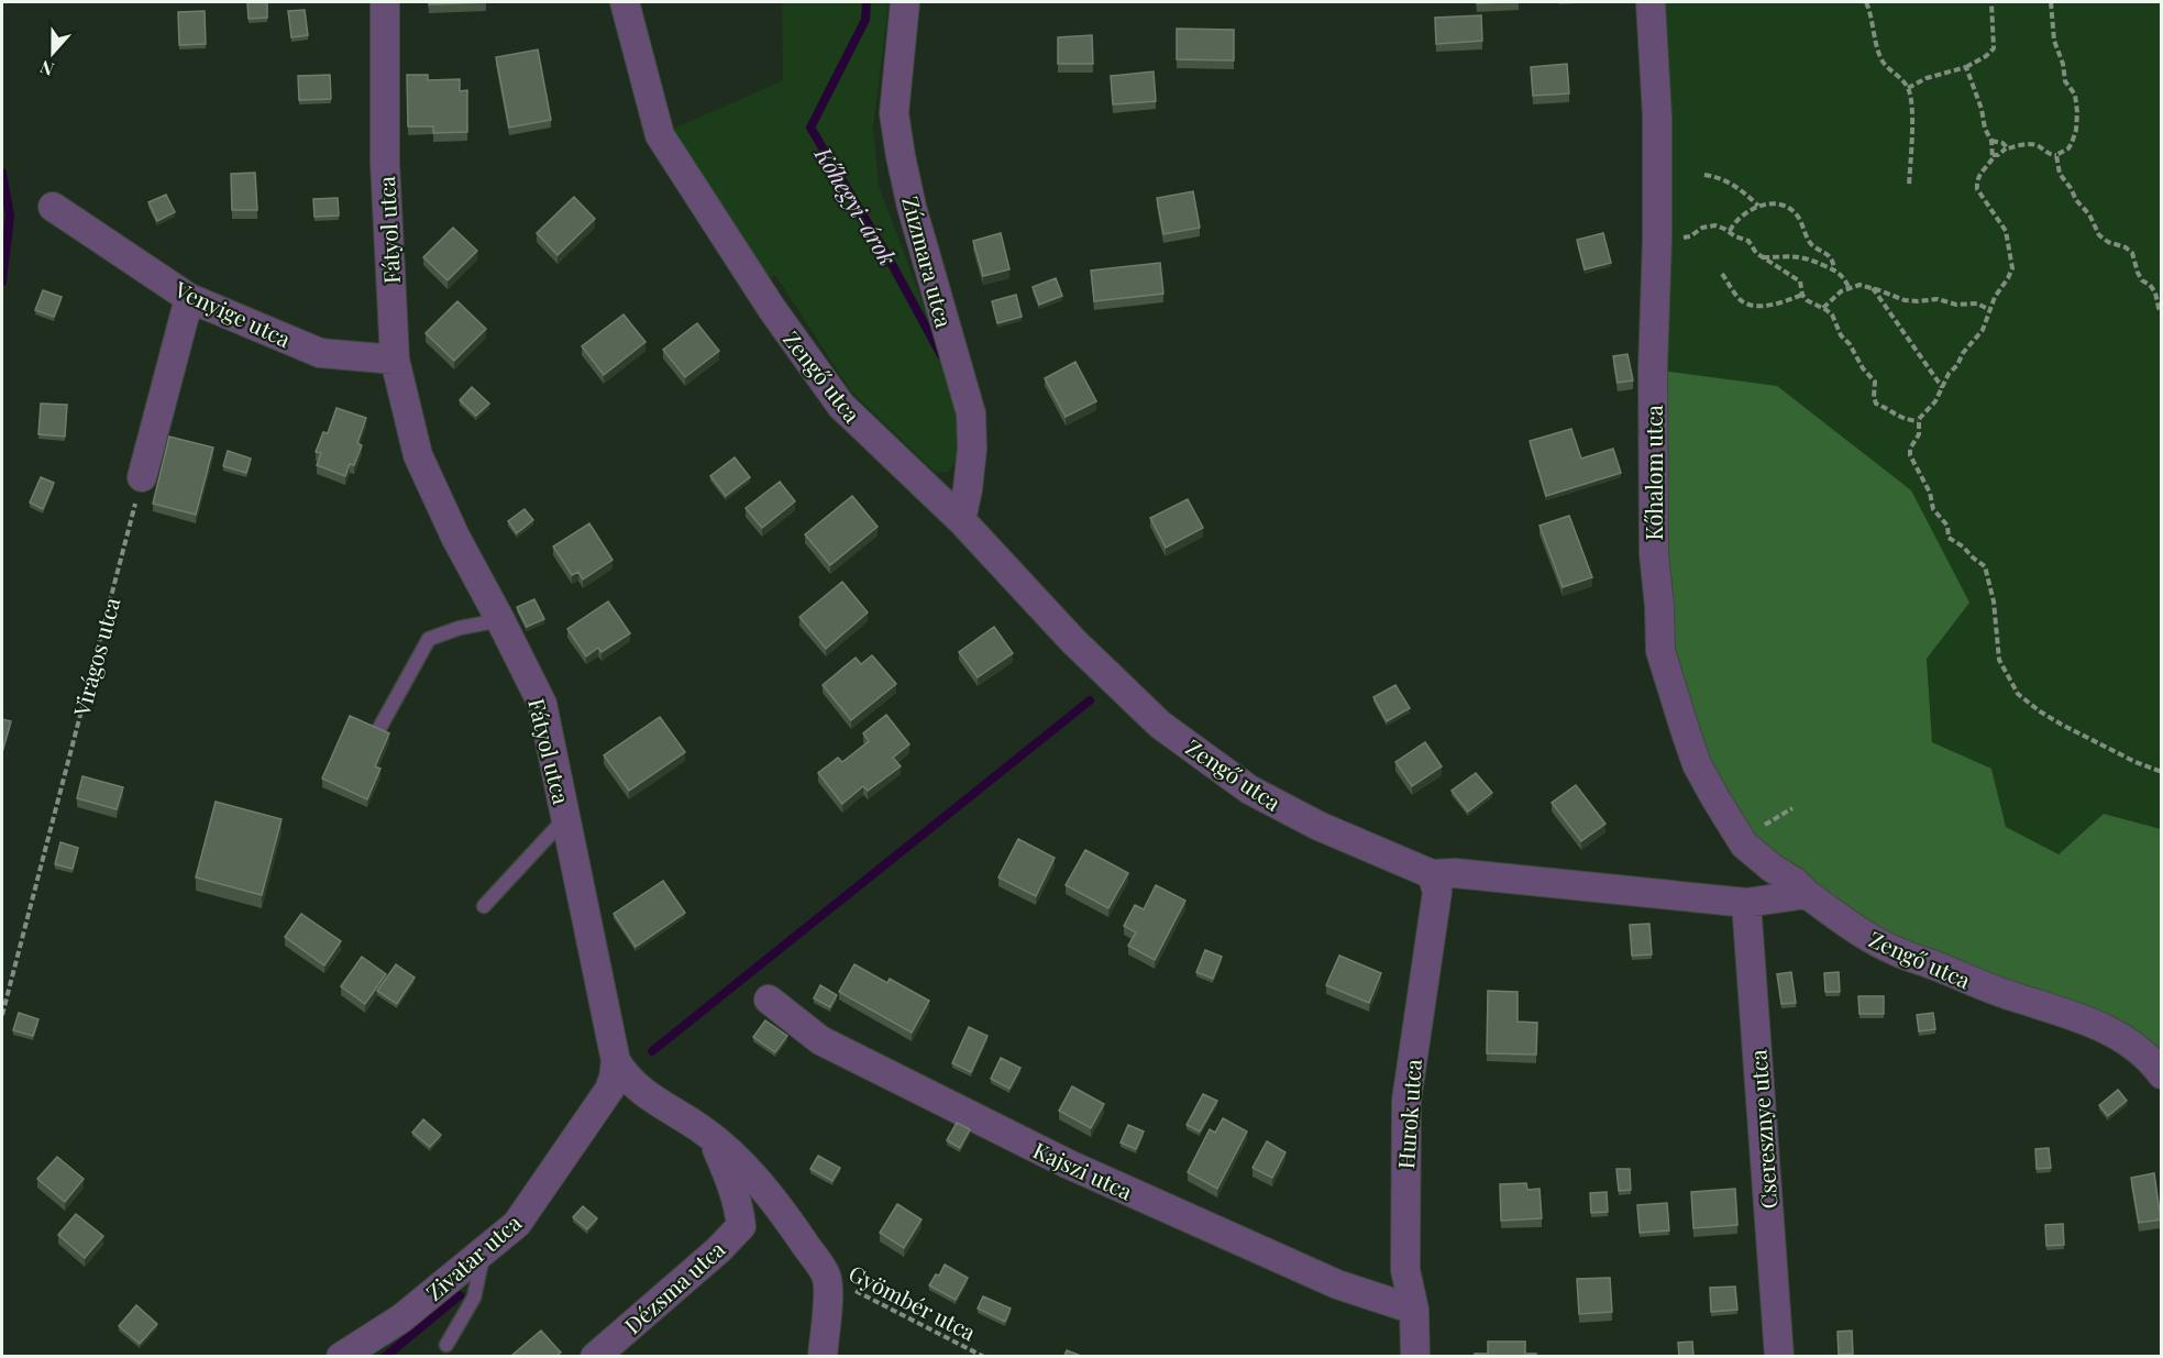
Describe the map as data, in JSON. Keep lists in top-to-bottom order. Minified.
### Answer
{"streets":{"street":["Fátyol utca","Zúzmara utca","Venyige utca","Zengő utca","Kőhalom utca","Hurok utca","Cseresznye utca","Kajszi utca","Zivatar utca","Dézsma utca"],"path":["Virágos utca","Gyömbér utca"]},"crossings":[["Fátyol utca","Venyige utca"],["Fátyol utca","Zivatar utca"],["Fátyol utca","Dézsma utca"],["Fátyol utca","Gyömbér utca"],["Zúzmara utca","Zengő utca"],["Zengő utca","Kőhalom utca"],["Zengő utca","Hurok utca"],["Zengő utca","Cseresznye utca"],["Hurok utca","Kajszi utca"]],"water":["Kőhegyi-árok"],"north":"bottom"}
